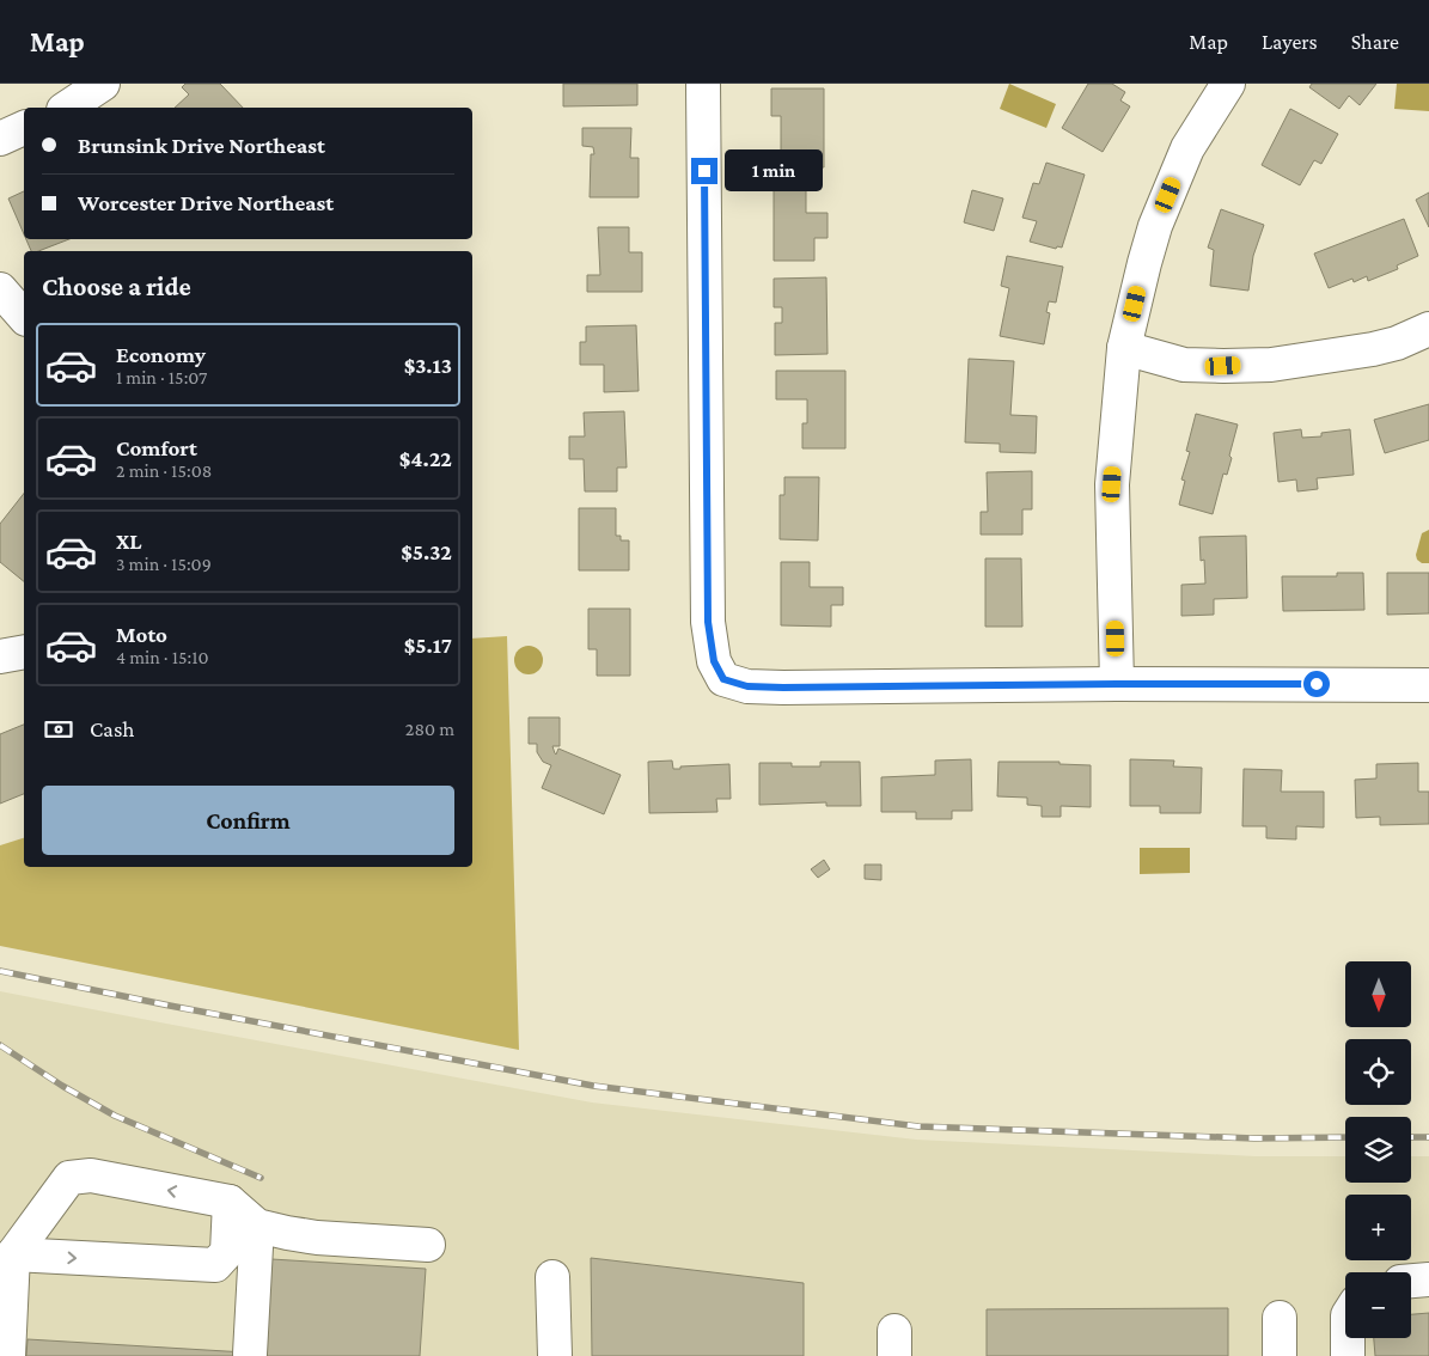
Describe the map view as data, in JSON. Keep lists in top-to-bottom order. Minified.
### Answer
{"north":"bottom","page":{"header":"Map","nav":["Map","Layers","Share"],"banner":["Brunsink Drive Northeast","Worcester Drive Northeast"],"bubble":"1 min","heading":"Choose a ride","list":[{"name":"Economy","note":"1 min · 15:07","value":"$3.13"},{"name":"Comfort","note":"2 min · 15:08","value":"$4.22"},{"name":"XL","note":"3 min · 15:09","value":"$5.32"},{"name":"Moto","note":"4 min · 15:10","value":"$5.17"}],"pay":["Cash","280 m"],"buttons":"Confirm","map_buttons":["+","−"]}}
